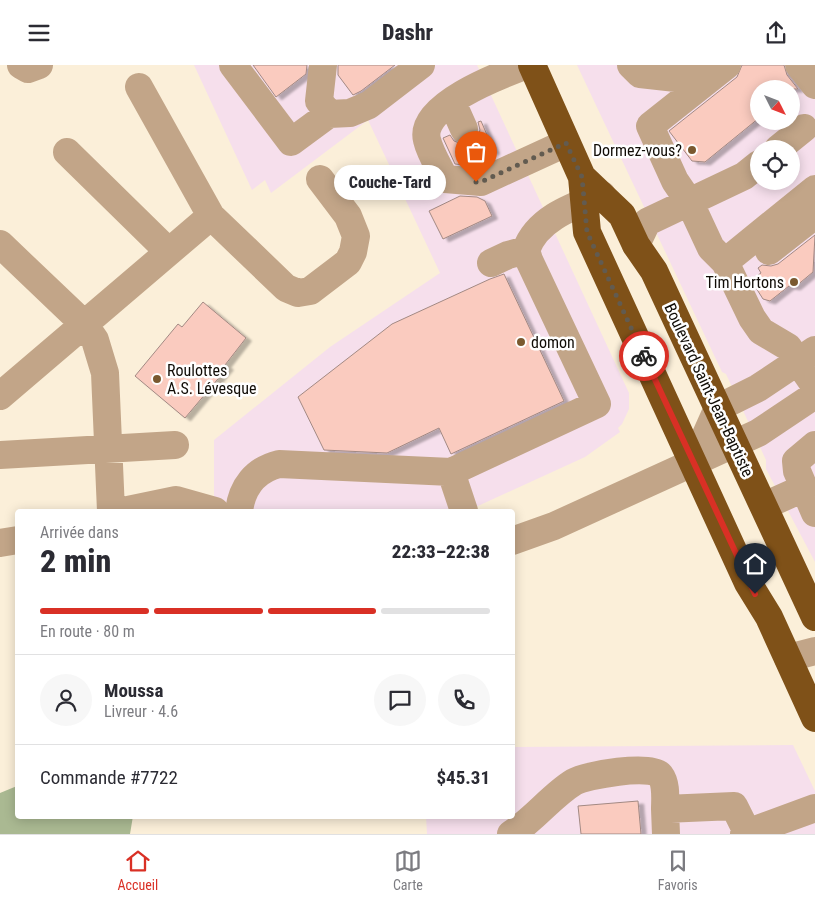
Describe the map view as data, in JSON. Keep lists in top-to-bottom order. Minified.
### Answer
{"streets":{"highway":["Boulevard Saint-Jean-Baptiste"]},"places":["Dormez-vous?","Couche-Tard","Tim Hortons","domon","Roulottes A.S. Lévesque"],"north":"bottom right","page":{"header":"Dashr","bubble":"Couche-Tard","heading":["2 min","Arrivée dans","22:33–22:38"],"panel":["Moussa","Livreur · 4.6","Commande #7722","$45.31"],"bar":"En route · 80 m","tabs":["Accueil","Carte","Favoris"]}}
